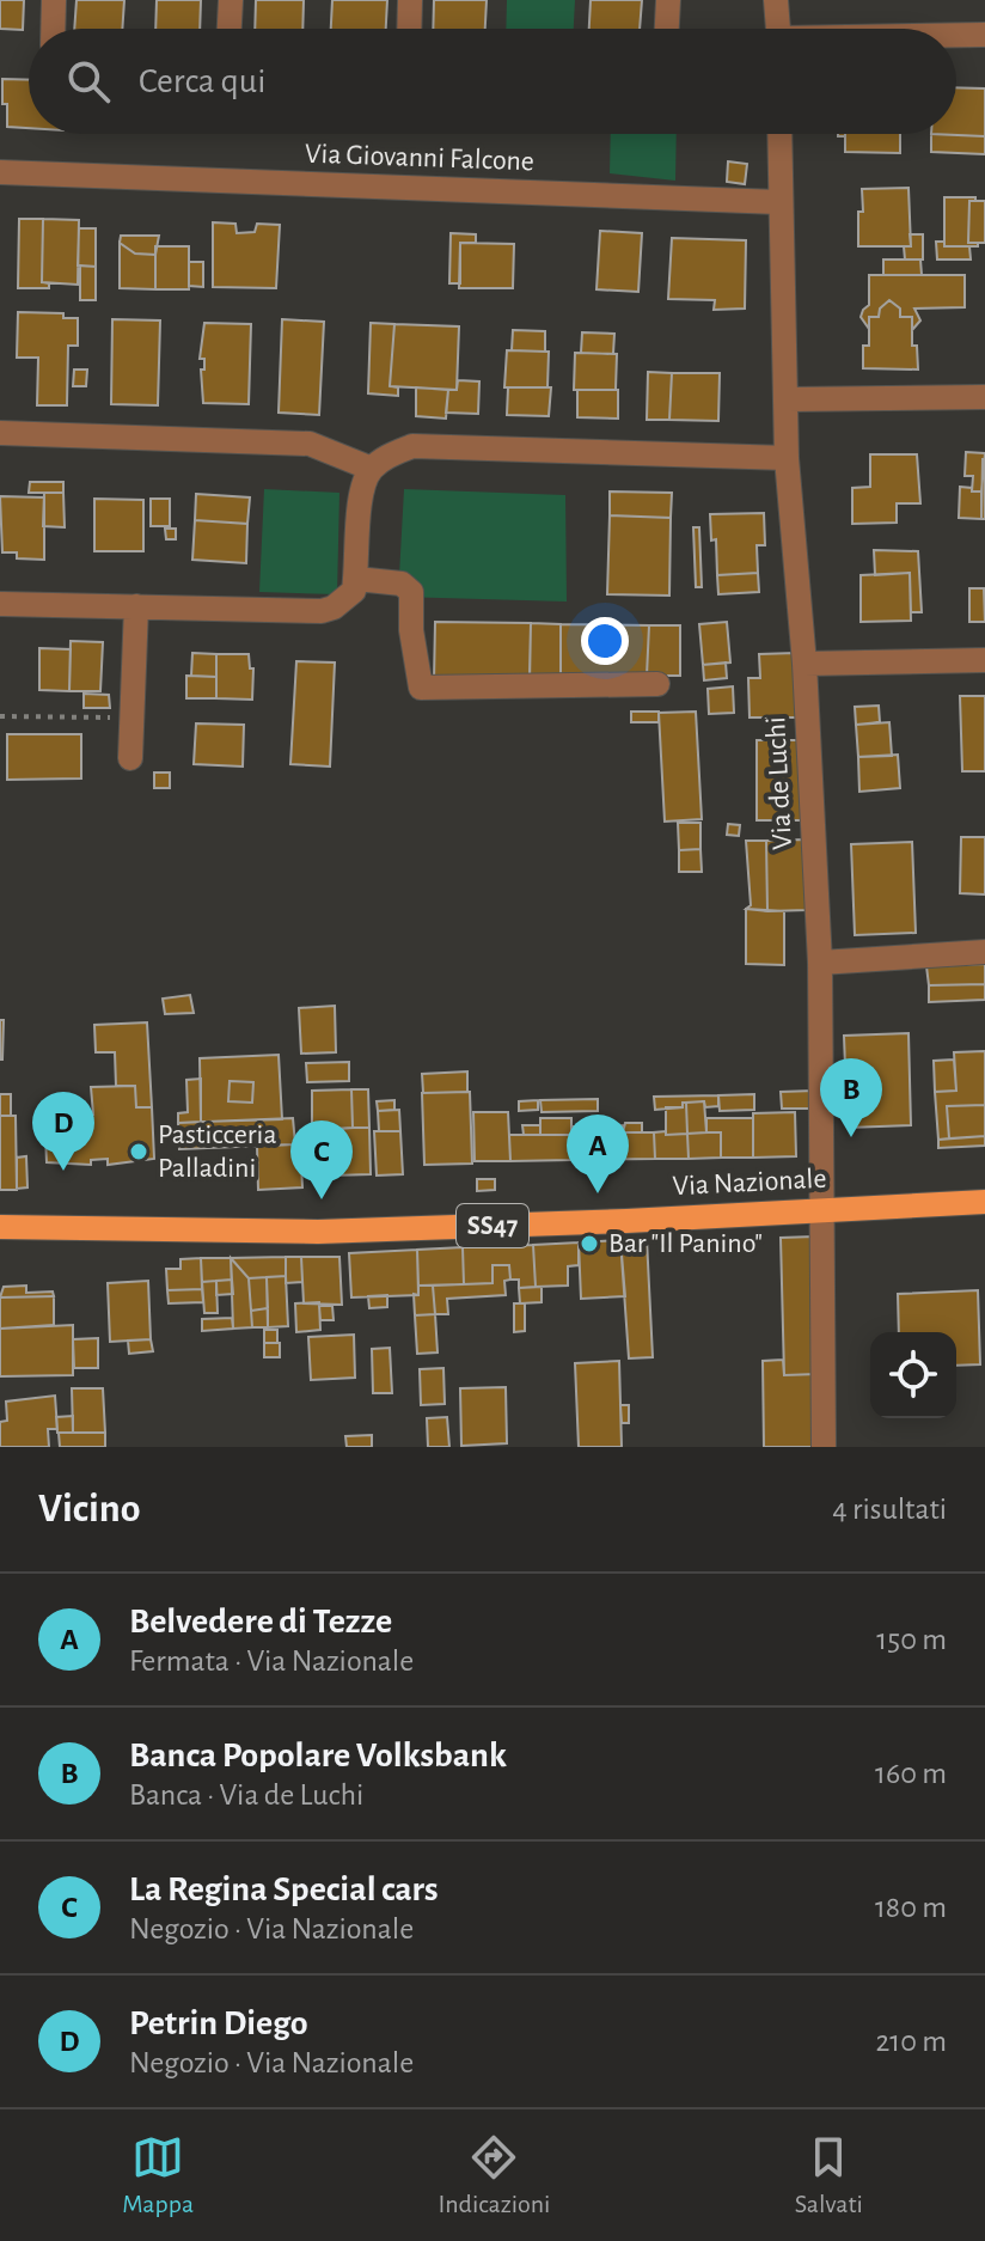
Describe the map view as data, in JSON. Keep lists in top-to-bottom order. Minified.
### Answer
{"streets":{"main road":["Via Nazionale","SS47"],"street":["Via Giovanni Falcone","Via de Luchi"]},"crossings":[["Via Giovanni Falcone","Via de Luchi"],["Via de Luchi","Via Nazionale"]],"places":["Pasticceria Palladini","Bar \"Il Panino\""],"page":{"search":"Cerca qui","pins":["B","D","A","C"],"heading":["Vicino","4 risultati"],"list":[{"mark":"A","name":"Belvedere di Tezze","note":"Fermata · Via Nazionale","value":"150 m"},{"mark":"B","name":"Banca Popolare Volksbank","note":"Banca · Via de Luchi","value":"160 m"},{"mark":"C","name":"La Regina Special cars","note":"Negozio · Via Nazionale","value":"180 m"},{"mark":"D","name":"Petrin Diego","note":"Negozio · Via Nazionale","value":"210 m"}],"nav":["Mappa","Indicazioni","Salvati"]}}
